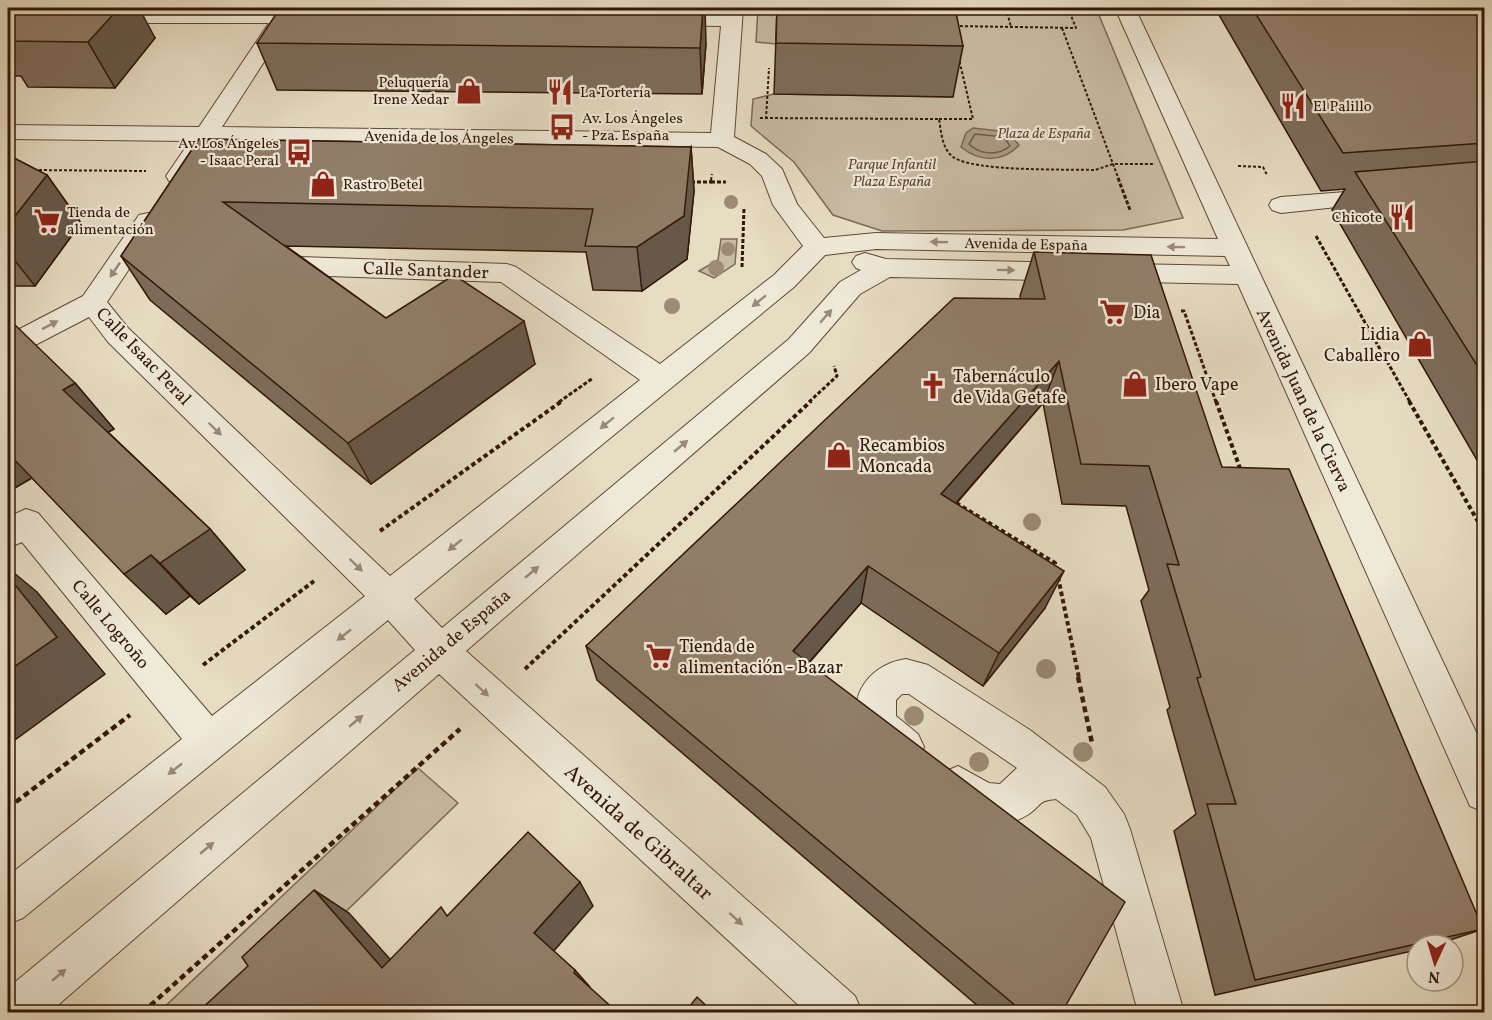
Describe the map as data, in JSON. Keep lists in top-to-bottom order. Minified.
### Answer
{"streets":{"street":["Avenida de los Ángeles","Avenida de España","Calle Santander","Calle Isaac Peral","Avenida Juan de la Cierva","Calle Logroño","Avenida de Gibraltar"]},"crossings":[["Avenida de los Ángeles","Avenida de España"],["Avenida de los Ángeles","Calle Isaac Peral"],["Avenida de España","Calle Isaac Peral"],["Avenida de España","Avenida Juan de la Cierva"],["Avenida de España","Avenida de Gibraltar"],["Calle Isaac Peral","Avenida de Gibraltar"]],"one_way":["Calle Isaac Peral","Avenida de Gibraltar"],"parks":["Plaza de España","Parque Infantil Plaza España"],"places":{"shop":["Peluquería Irene Xedar","Rastro Betel","Lidia Caballero","Ibero Vape","Recambios Moncada"],"restaurant":["La Tortería","El Palillo","Chicote"],"bus stop":["Av. Los Ángeles - Pza. España","Av. Los Ángeles - Isaac Peral"],"supermarket":["Tienda de alimentación","Dia","Tienda de alimentación - Bazar"],"church":["Tabernáculo de Vida Getafe"]},"north":"bottom"}
